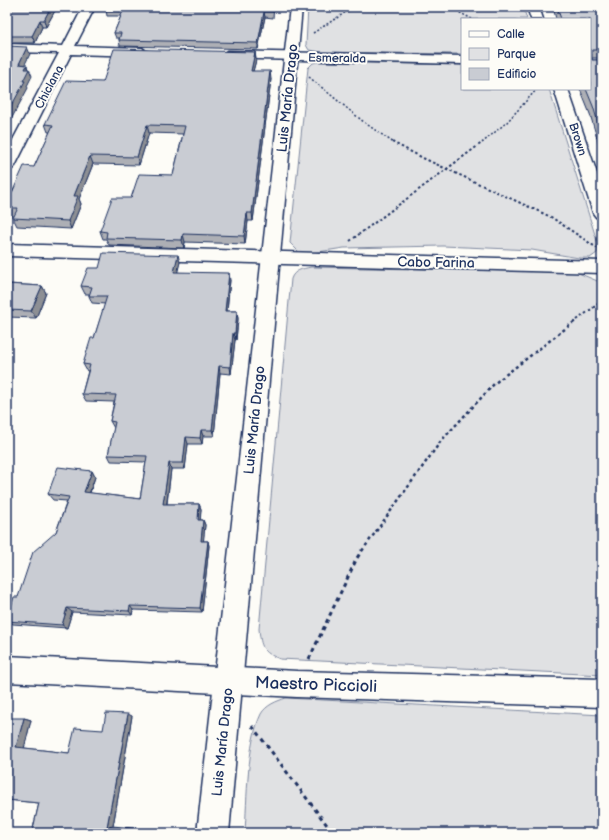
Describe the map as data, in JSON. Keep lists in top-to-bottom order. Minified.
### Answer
{"streets":{"main road":["Luis María Drago","Brown"],"street":["Esmeralda","Chiclana","Cabo Farina","Maestro Piccioli"]},"crossings":[["Esmeralda","Luis María Drago"],["Luis María Drago","Cabo Farina"],["Luis María Drago","Maestro Piccioli"]],"legend":["Calle","Parque","Edificio"]}
